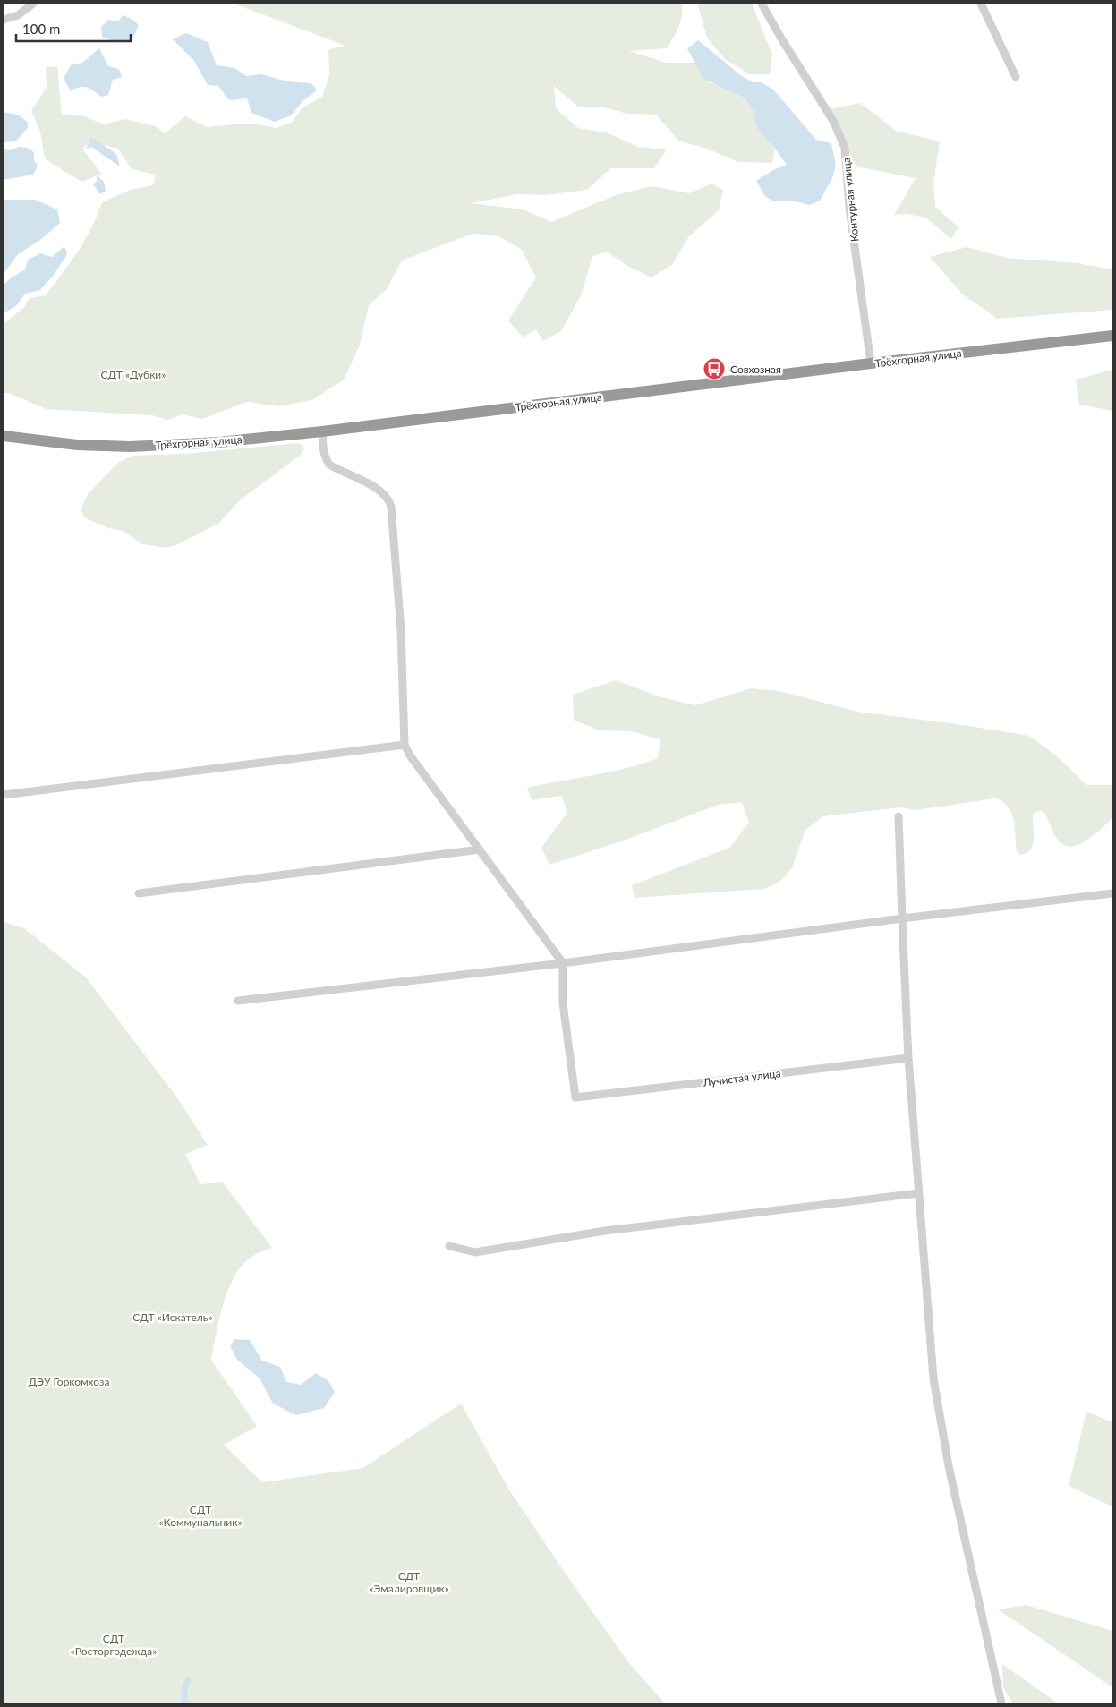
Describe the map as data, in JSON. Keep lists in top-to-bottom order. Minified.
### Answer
{"streets":{"highway":["Трёхгорная улица"],"street":["Контурная улица","Лучистая улица"]},"crossings":[["Контурная улица","Трёхгорная улица"]],"parks":["СДТ «Дубки»","СДТ «Искатель»","ДЭУ Горкомхоза","СДТ «Коммунальник»","СДТ «Эмалировщик»","СДТ «Росторгодежда»"],"places":{"bus stop":["Совхозная"]},"scale_bar":"100 m"}
